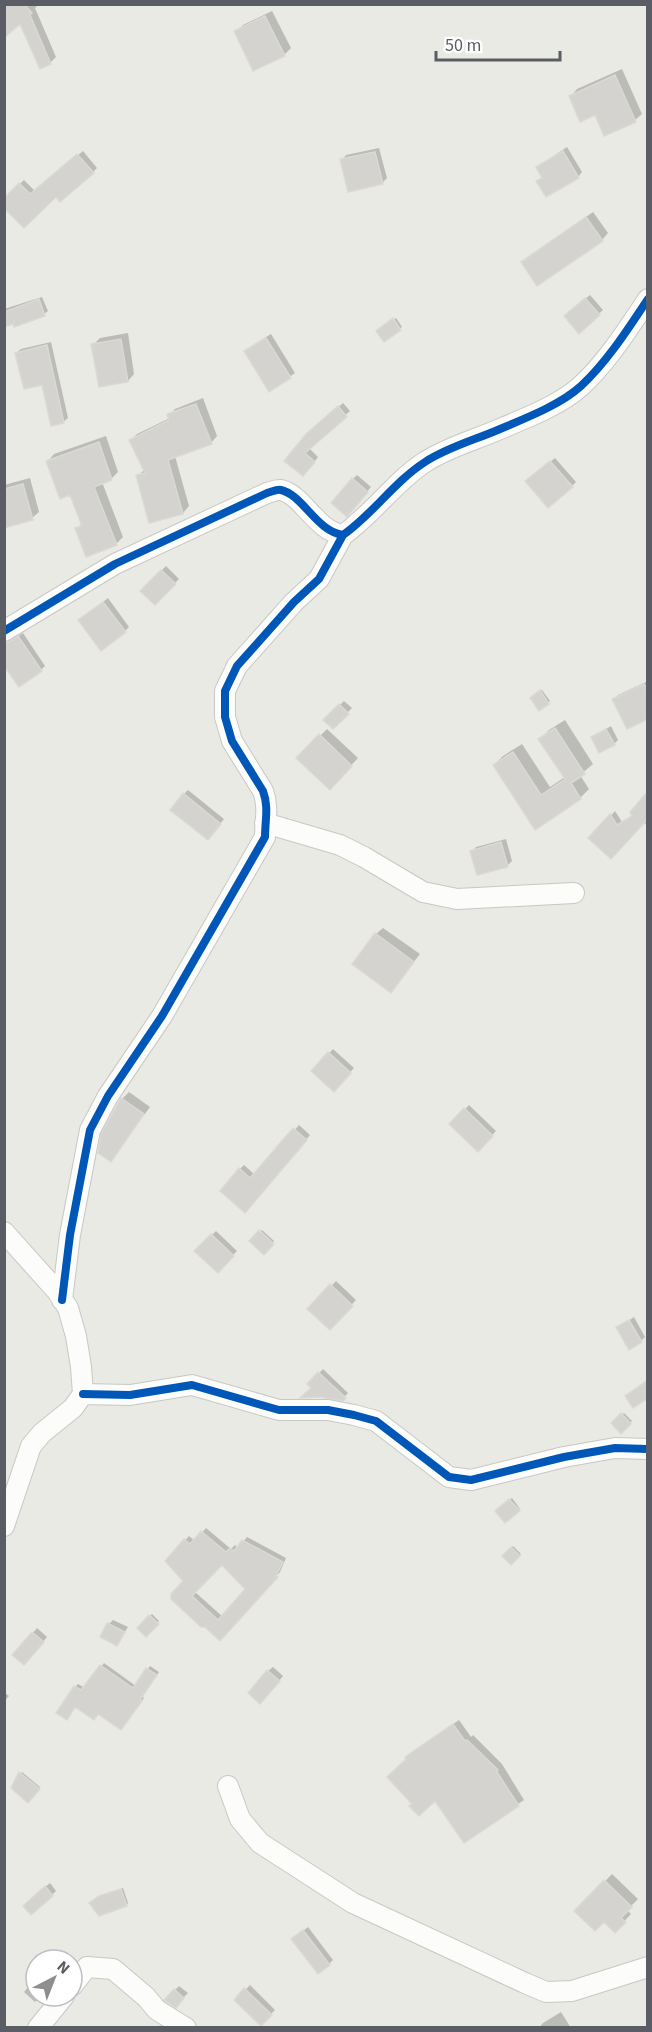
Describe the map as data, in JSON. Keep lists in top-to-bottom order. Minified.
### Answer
{"scale_bar":"50 m","north":"top right"}
